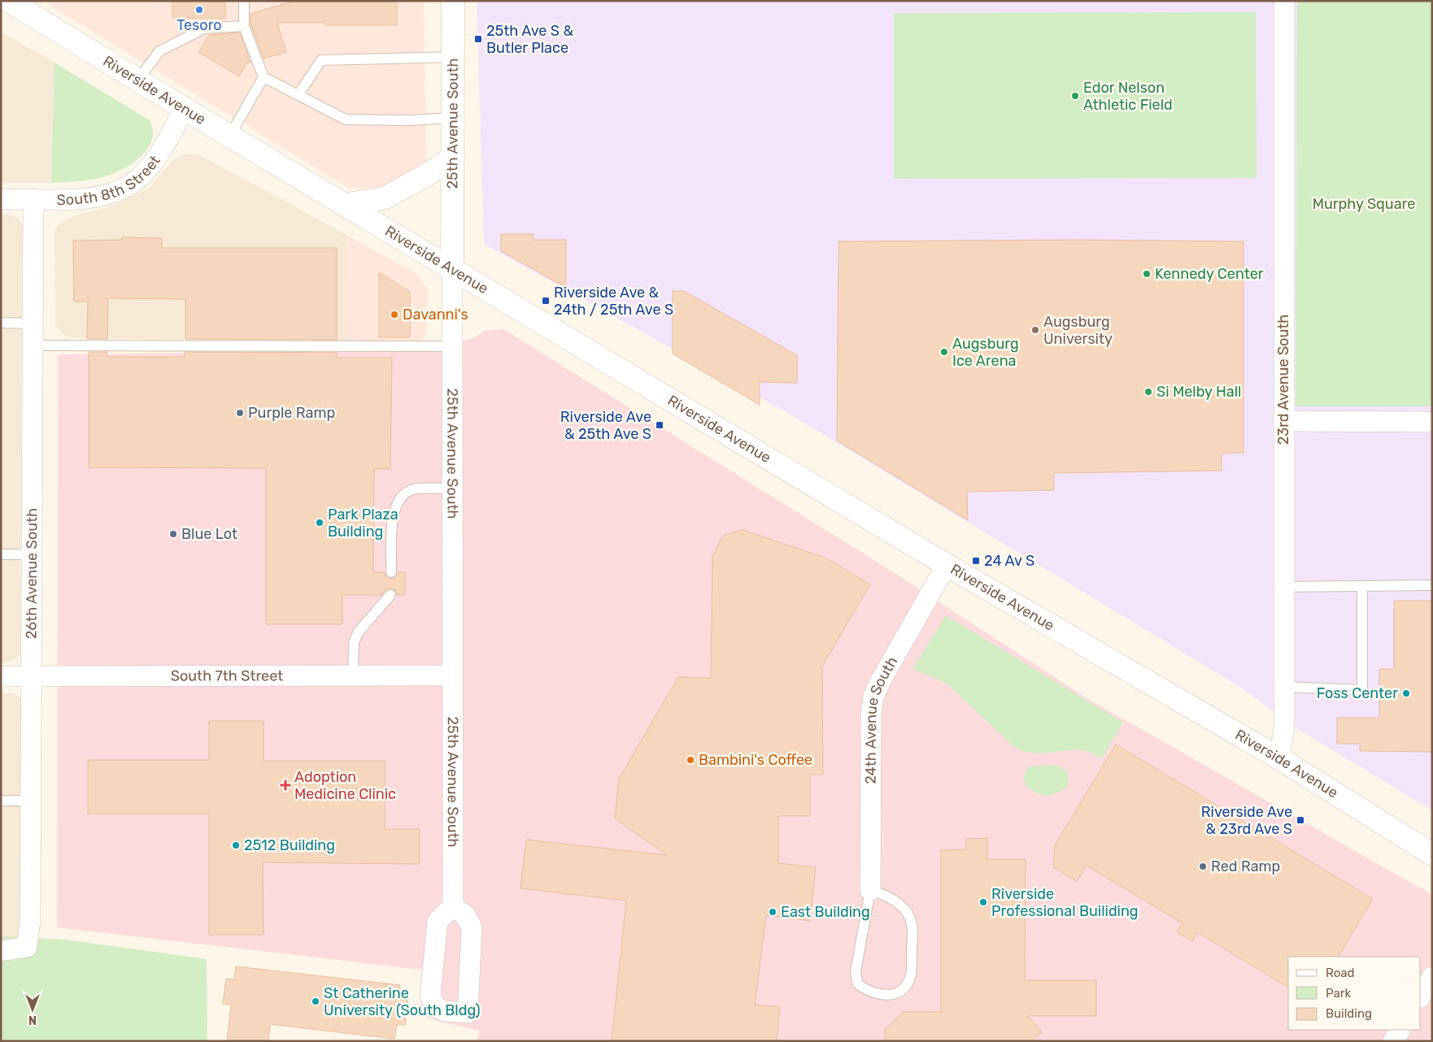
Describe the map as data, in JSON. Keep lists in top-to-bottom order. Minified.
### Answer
{"streets":{"street":["Riverside Avenue","25th Avenue South","South 8th Street","23rd Avenue South","26th Avenue South","South 7th Street","24th Avenue South"]},"crossings":[["Riverside Avenue","25th Avenue South"],["Riverside Avenue","South 8th Street"],["Riverside Avenue","23rd Avenue South"],["Riverside Avenue","24th Avenue South"],["25th Avenue South","South 7th Street"],["South 8th Street","26th Avenue South"],["26th Avenue South","South 7th Street"]],"parks":["Murphy Square"],"places":{"other":["Tesoro","Edor Nelson Athletic Field","Kennedy Center","Davanni's","Augsburg University","Augsburg Ice Arena","Si Melby Hall","Purple Ramp","Park Plaza Building","Blue Lot","Foss Center","Bambini's Coffee","2512 Building","Red Ramp","Riverside Professional Builiding","East Building","St Catherine University (South Bldg)"],"transit":["25th Ave S & Butler Place","Riverside Ave & 24th / 25th Ave S","Riverside Ave & 25th Ave S","24 Av S","Riverside Ave & 23rd Ave S"],"health":["Adoption Medicine Clinic"]},"legend":["Road","Park","Building"],"north":"bottom"}
